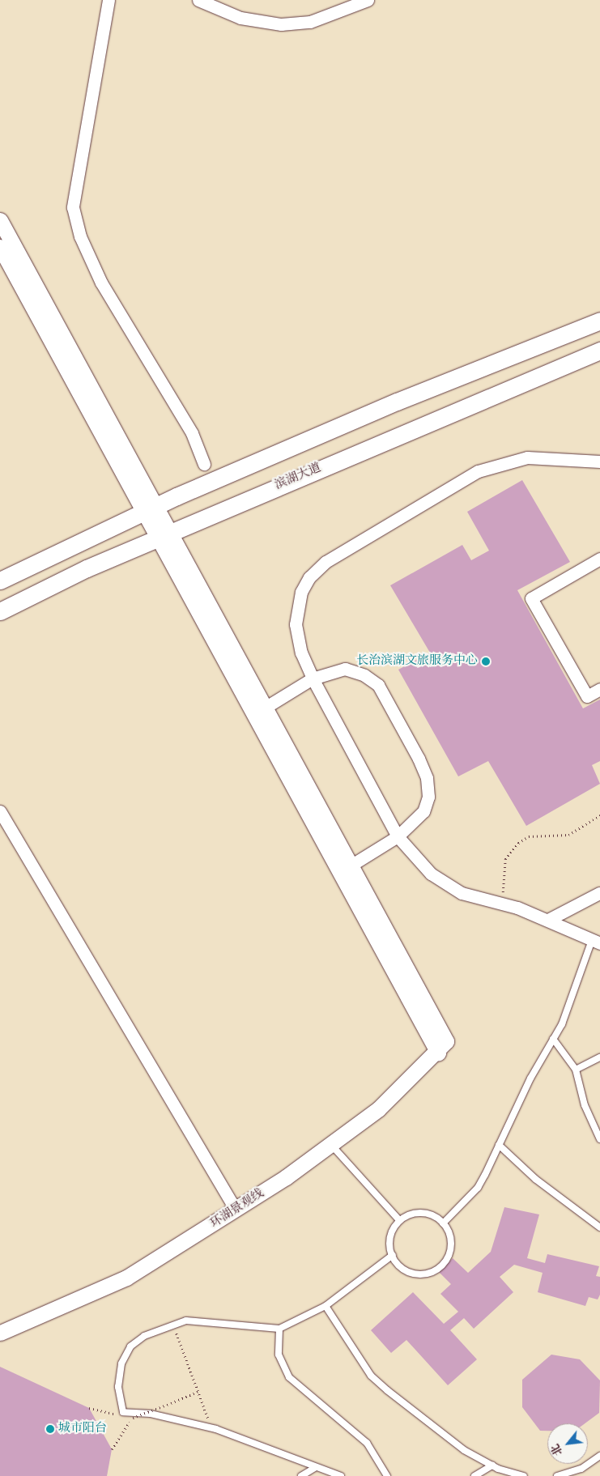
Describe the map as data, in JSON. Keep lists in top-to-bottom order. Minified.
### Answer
{"streets":{"main road":["滨湖大道"],"street":["环湖景观线"]},"places":["长治滨湖文旅服务中心","城市阳台"],"north":"bottom left"}
